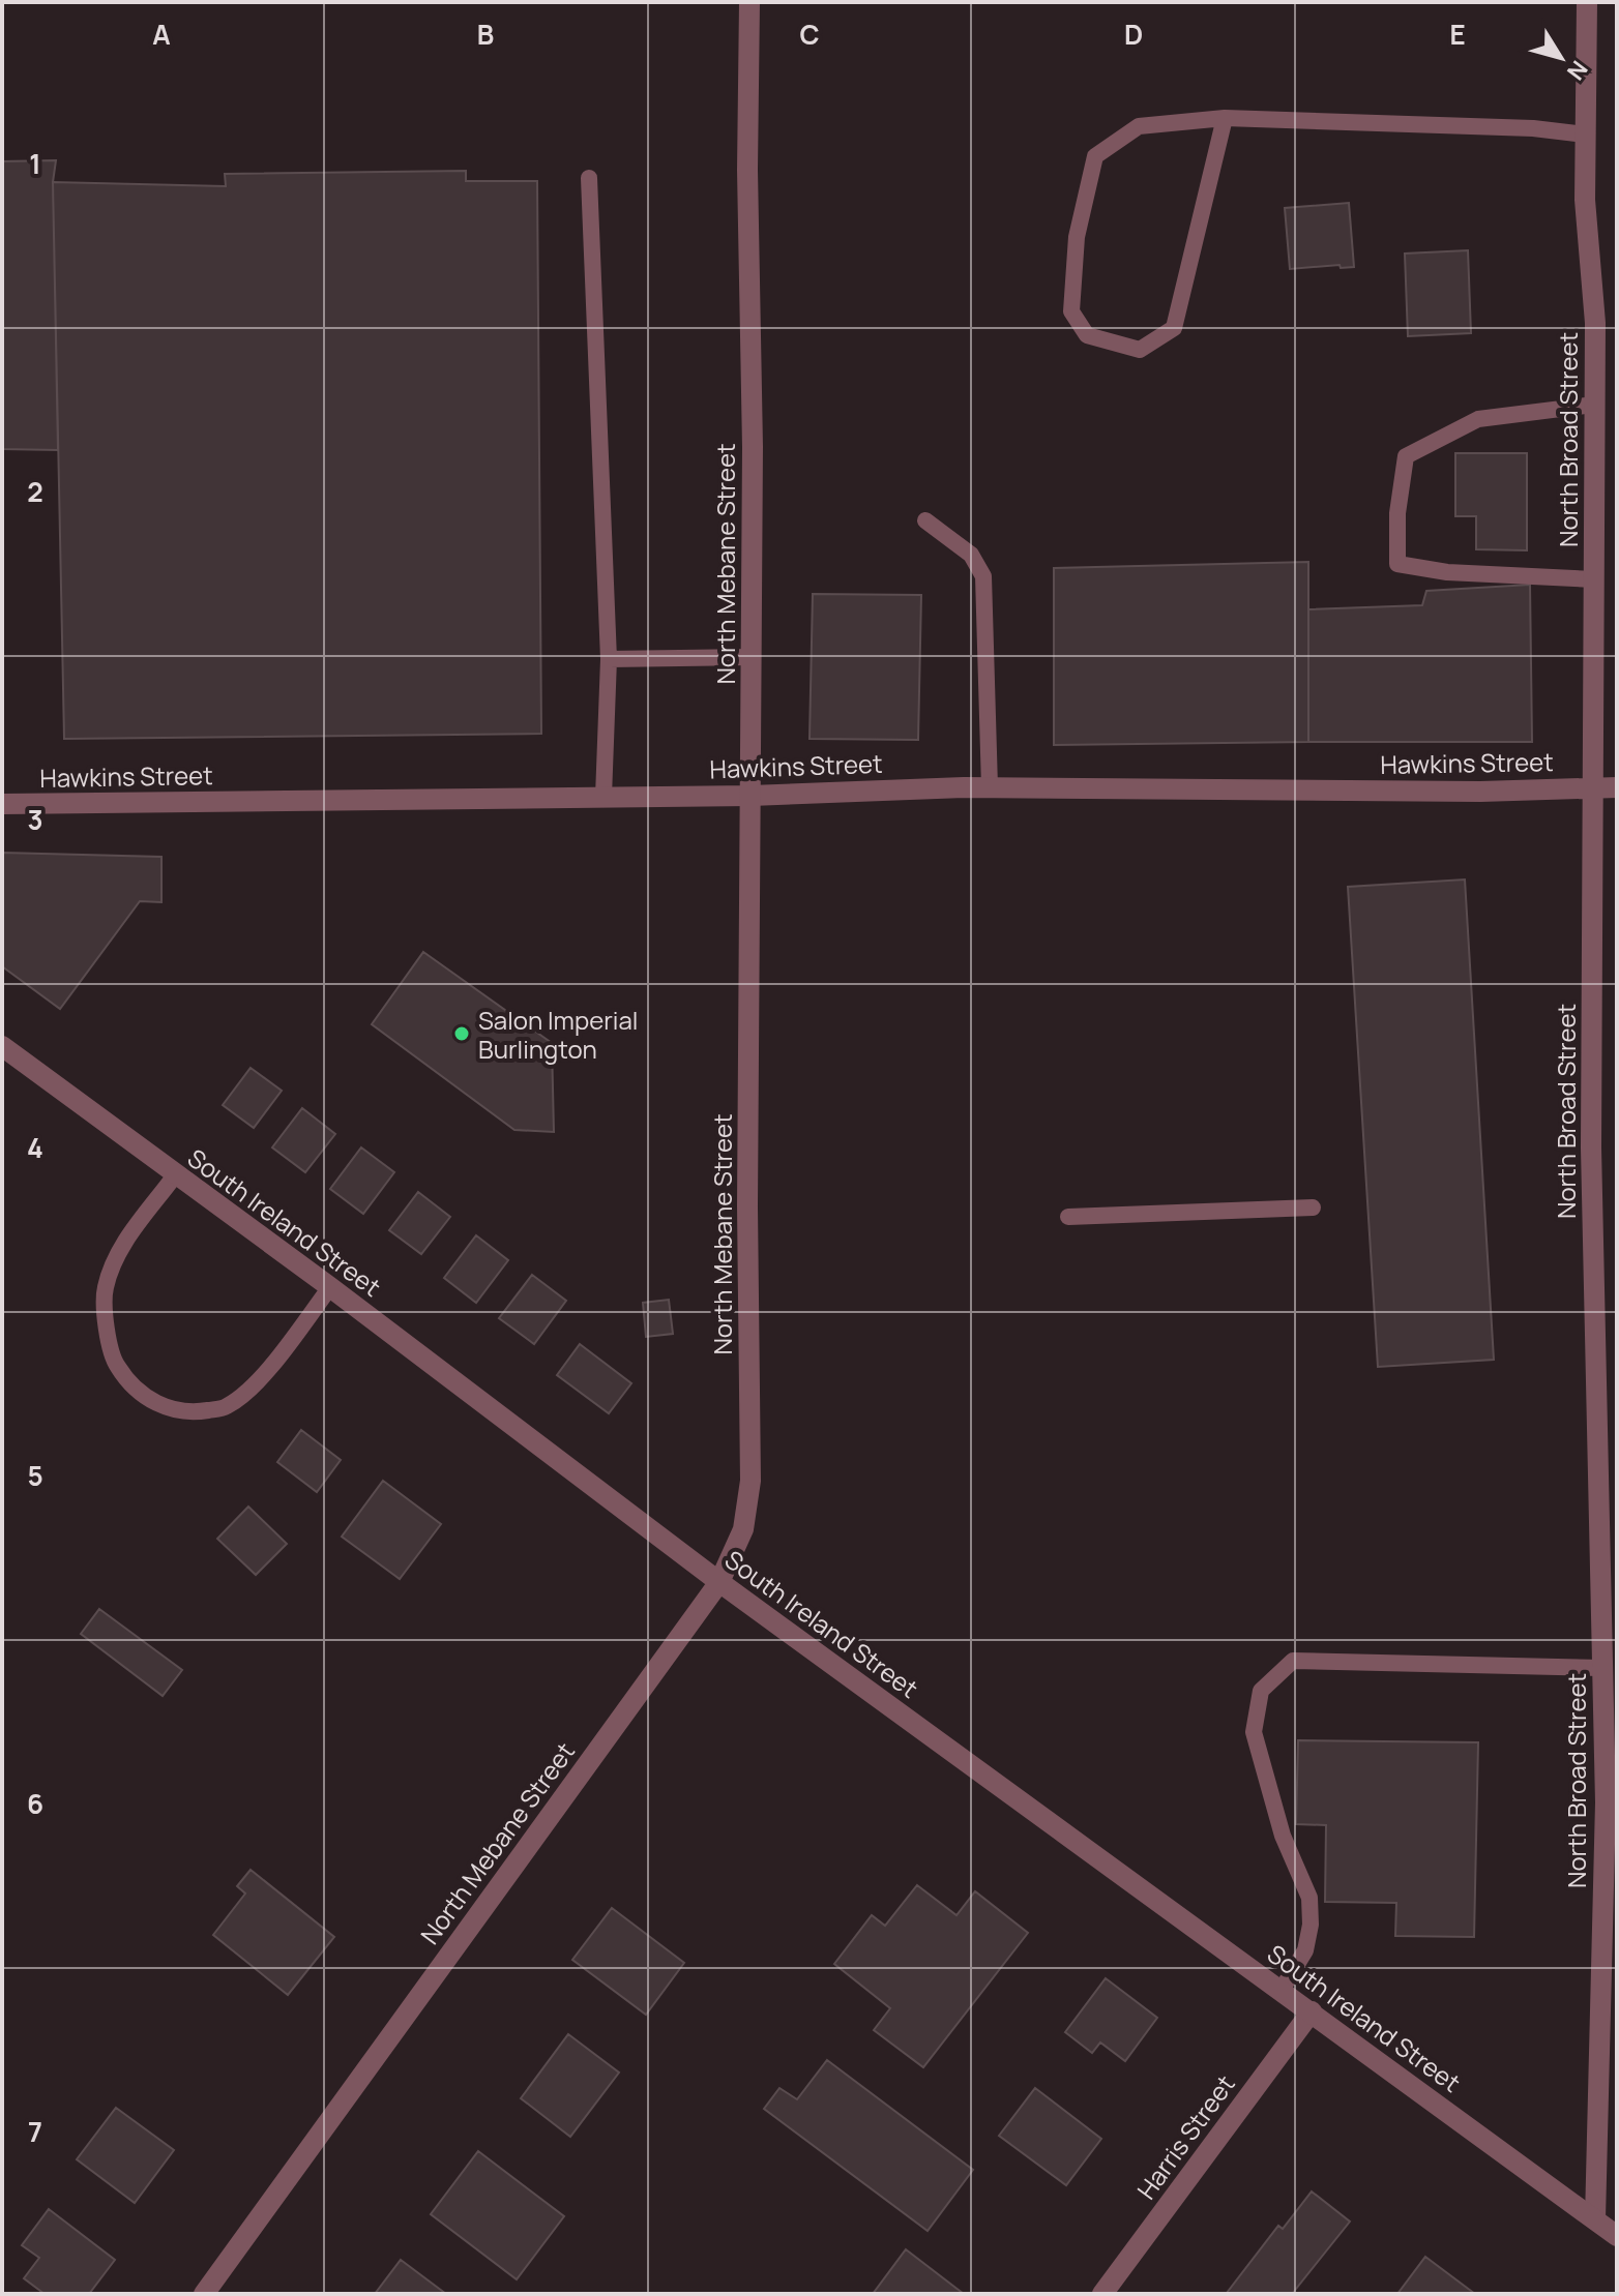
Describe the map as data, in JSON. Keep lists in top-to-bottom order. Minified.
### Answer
{"streets":{"street":["North Broad Street","North Mebane Street","Hawkins Street","South Ireland Street","Harris Street"]},"crossings":[["North Broad Street","Hawkins Street"],["North Broad Street","South Ireland Street"],["North Mebane Street","Hawkins Street"],["North Mebane Street","South Ireland Street"],["South Ireland Street","Harris Street"]],"places":["Salon Imperial Burlington"],"north":"bottom right","grid":{"columns":["A","B","C","D","E"],"rows":["1","2","3","4","5","6","7"]}}
